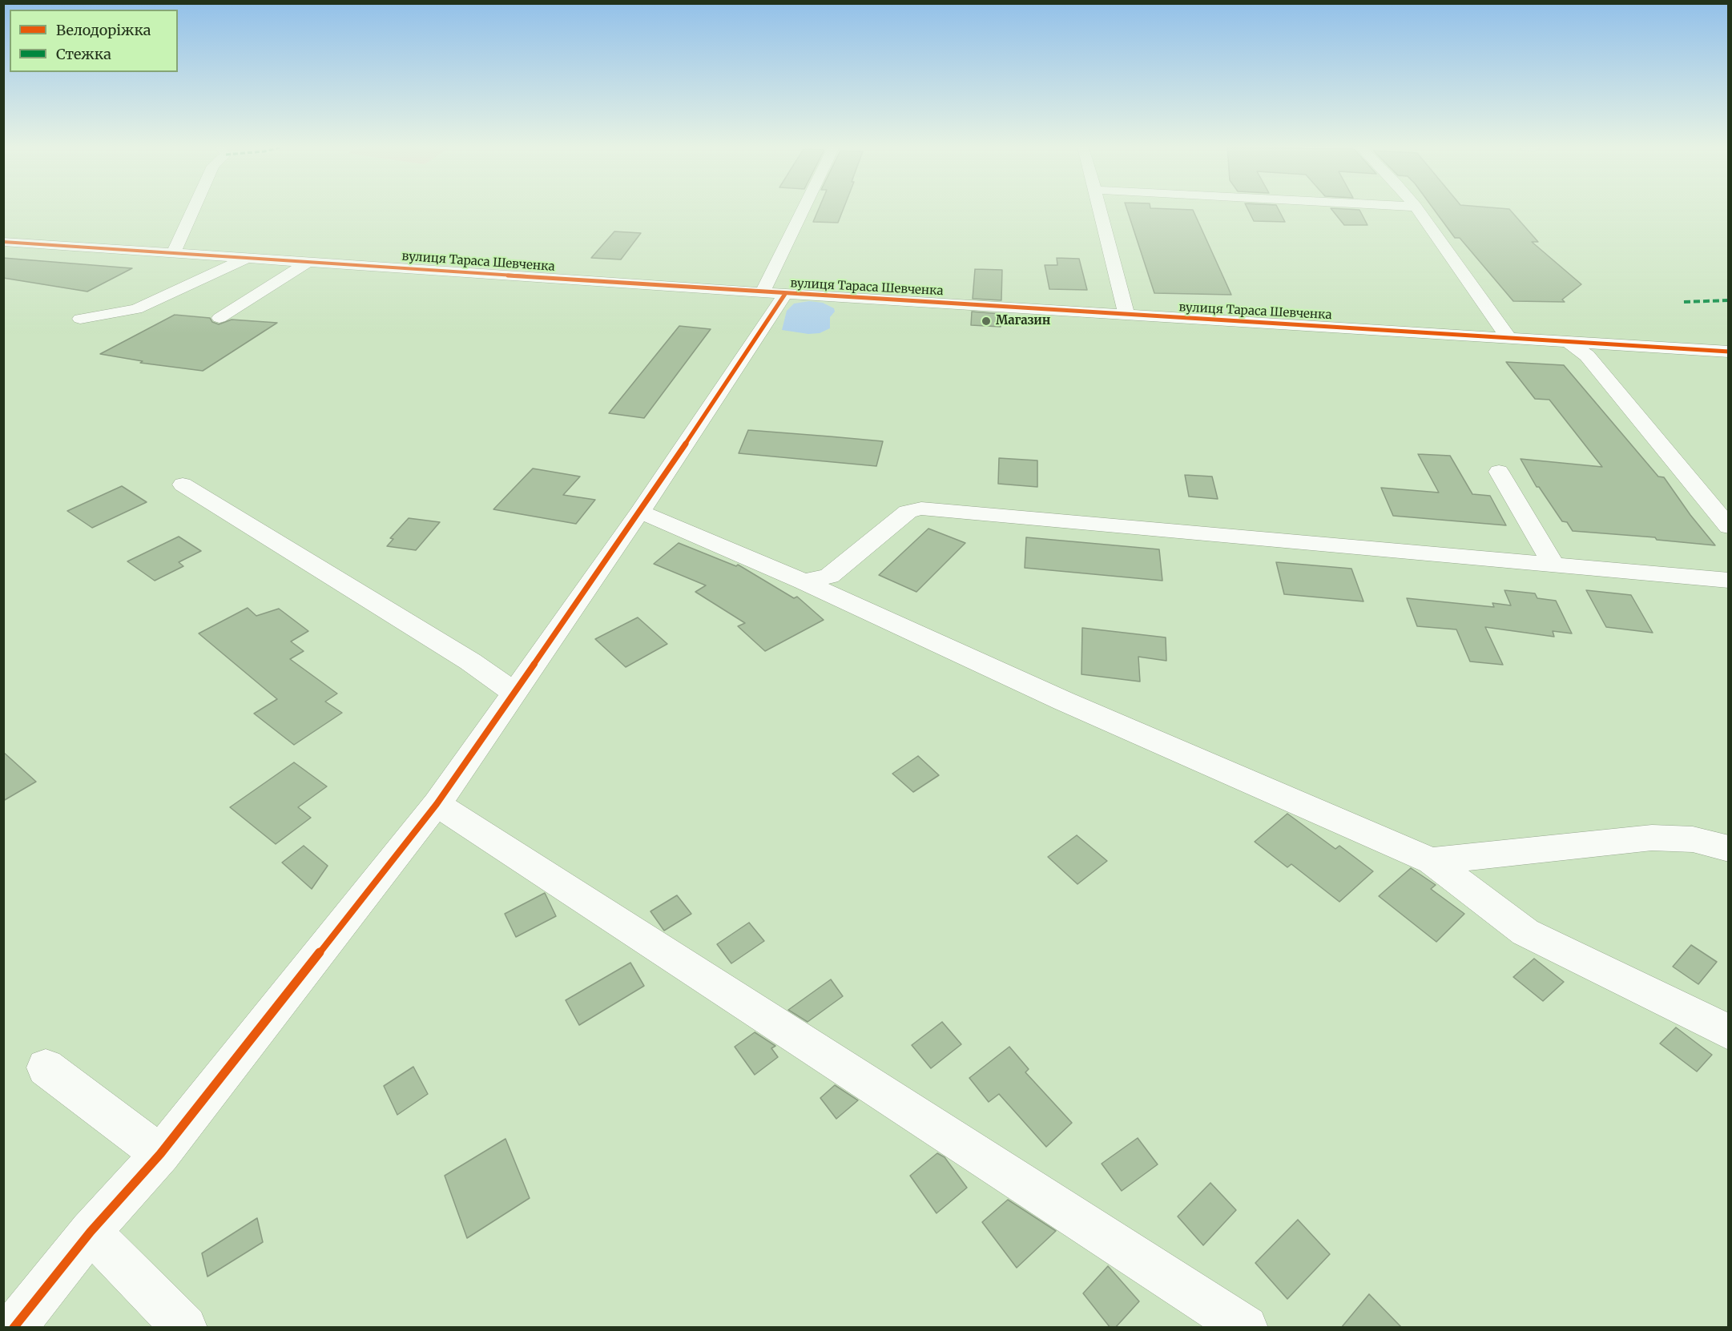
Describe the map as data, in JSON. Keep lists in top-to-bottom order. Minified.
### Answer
{"streets":{"street":["вулиця Тараса Шевченка"]},"places":["Магазин"],"legend":["Велодоріжка","Стежка"]}
